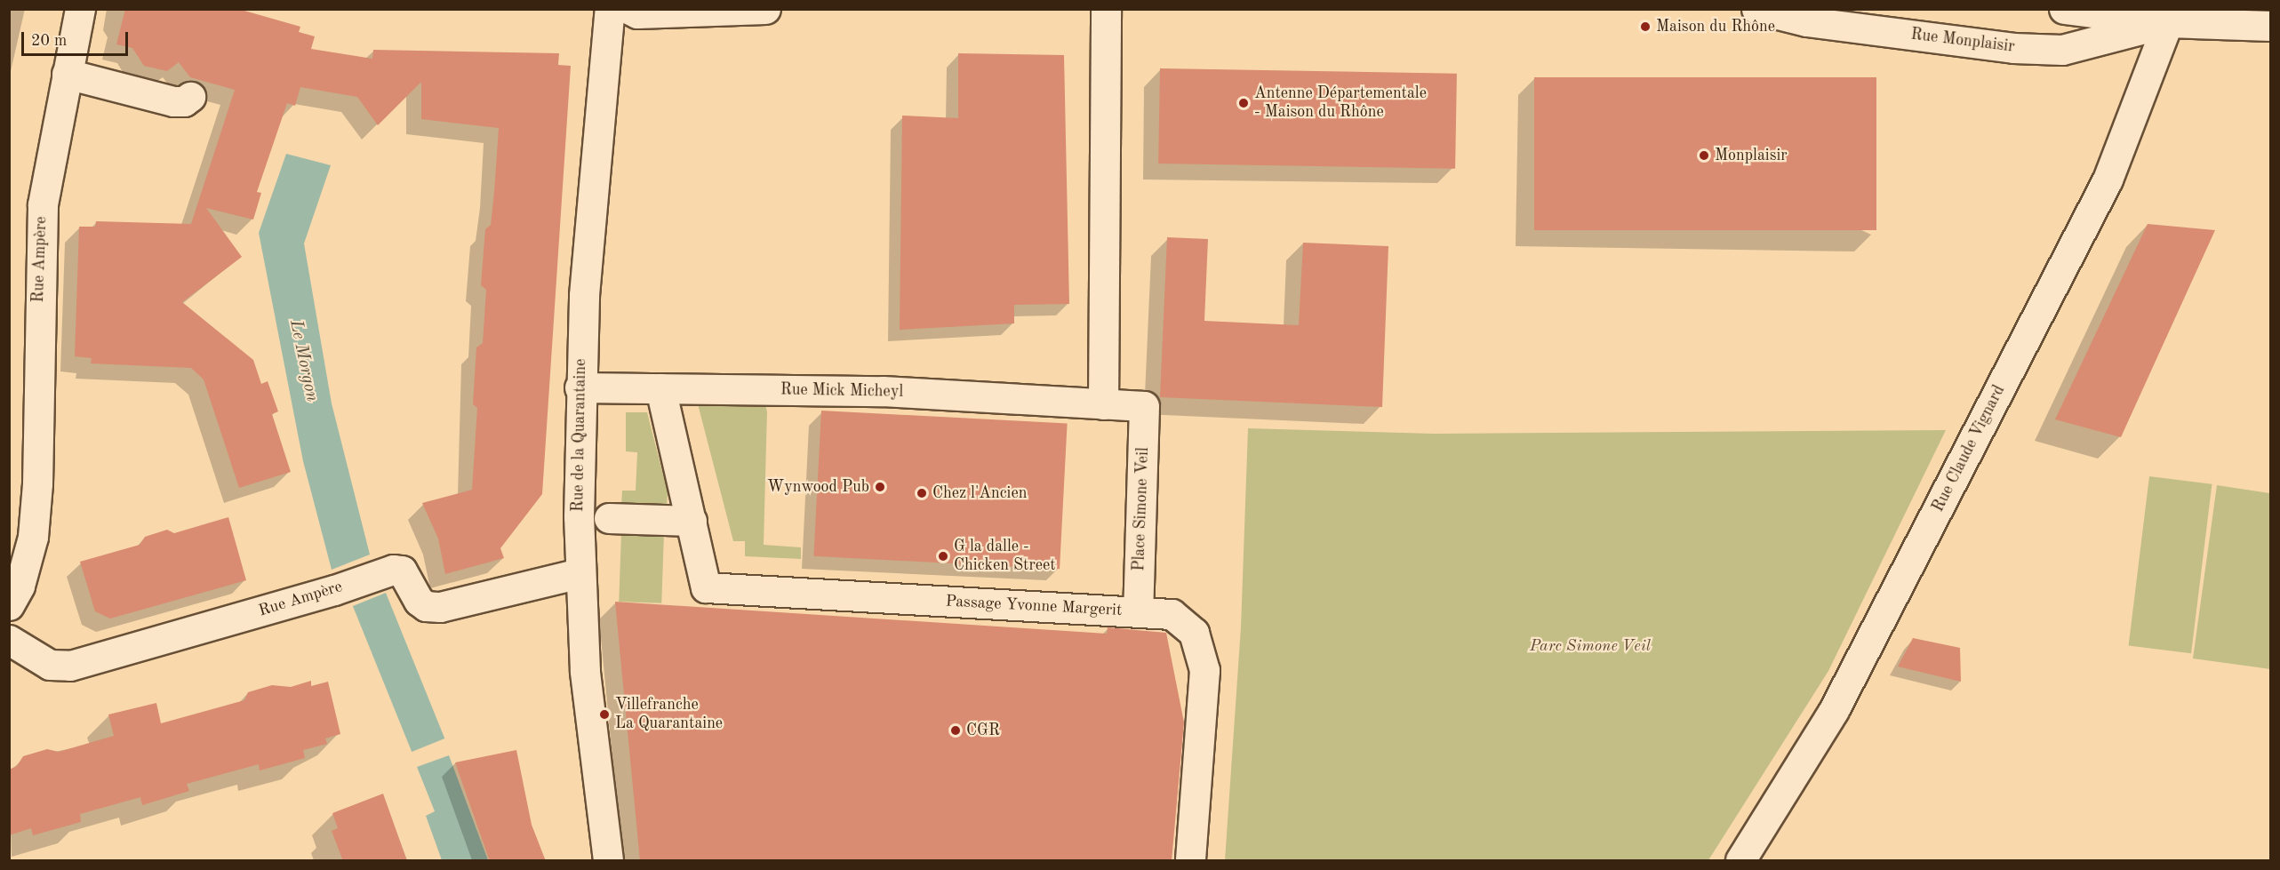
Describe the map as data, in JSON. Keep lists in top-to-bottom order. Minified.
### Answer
{"streets":{"street":["Rue Monplaisir","Rue Ampère","Rue Mick Micheyl","Rue de la Quarantaine","Rue Claude Vignard","Place Simone Veil","Passage Yvonne Margerit"]},"crossings":[["Rue Monplaisir","Rue Claude Vignard"],["Rue Ampère","Rue de la Quarantaine"],["Rue Mick Micheyl","Rue de la Quarantaine"],["Rue Mick Micheyl","Place Simone Veil"],["Rue Mick Micheyl","Passage Yvonne Margerit"],["Place Simone Veil","Passage Yvonne Margerit"]],"water":["Le Morgon"],"parks":["Parc Simone Veil"],"places":["Maison du Rhône","Antenne Départementale - Maison du Rhône","Monplaisir","Wynwood Pub","Chez l'Ancien","G la dalle - Chicken Street","Villefranche La Quarantaine","CGR"],"scale_bar":"20 m"}
